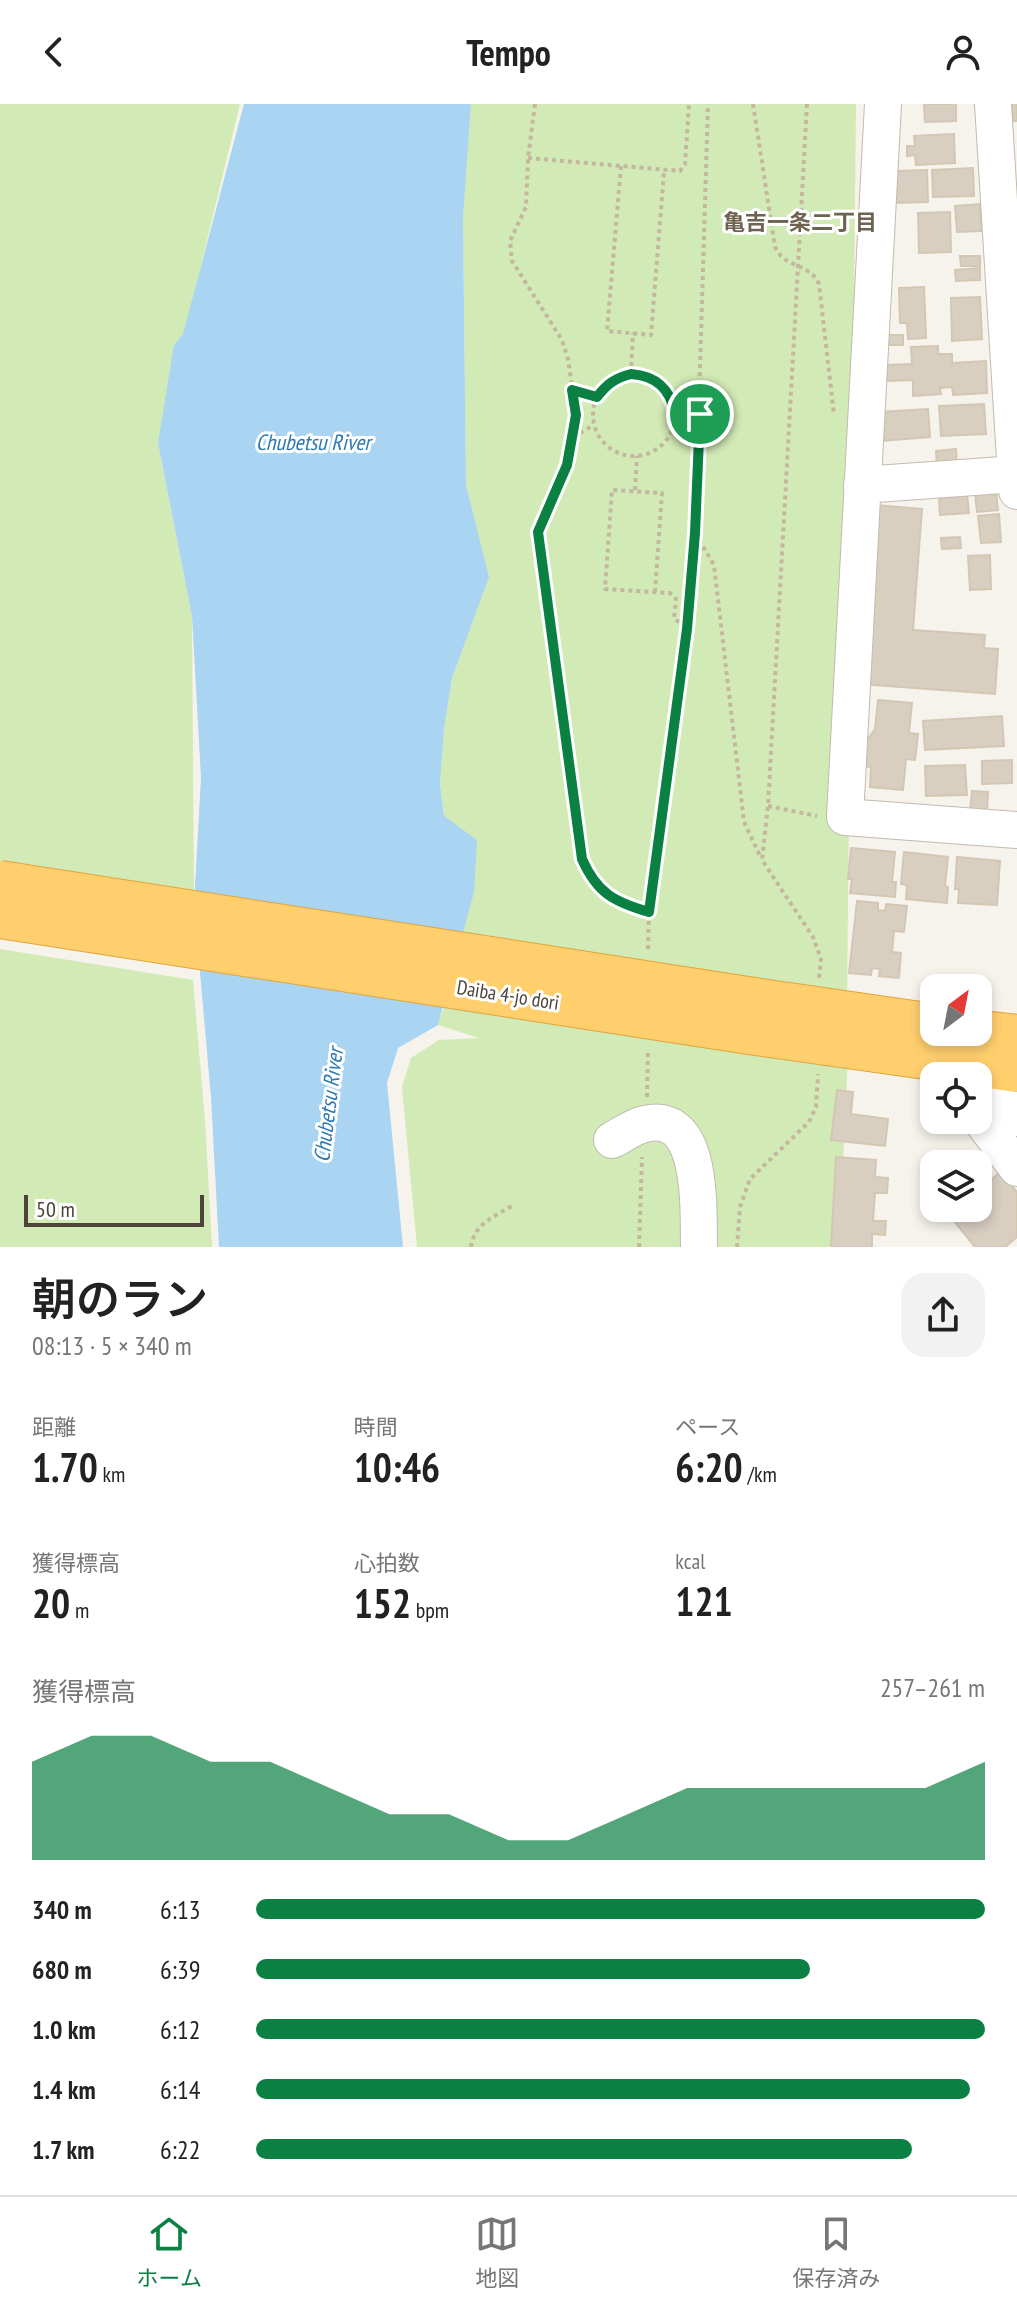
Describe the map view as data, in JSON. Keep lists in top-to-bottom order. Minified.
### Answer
{"streets":{"highway":["Daiba 4-jo dori"]},"districts":["亀吉一条二丁目"],"water":["Chubetsu River"],"scale_bar":"50 m","north":"top right","page":{"header":"Tempo","scale":"50 m","heading":["朝のラン","08:13 · 5 × 340 m"],"stats":[["距離","1.70 km"],["時間","10:46"],["ペース","6:20 /km"],["獲得標高","20 m"],["心拍数","152 bpm"],["kcal","121"]],"chart":["獲得標高","257–261 m"],"list":[{"name":"340 m","note":"6:13"},{"name":"680 m","note":"6:39"},{"name":"1.0 km","note":"6:12"},{"name":"1.4 km","note":"6:14"},{"name":"1.7 km","note":"6:22"}],"tabs":["ホーム","地図","保存済み"]}}
